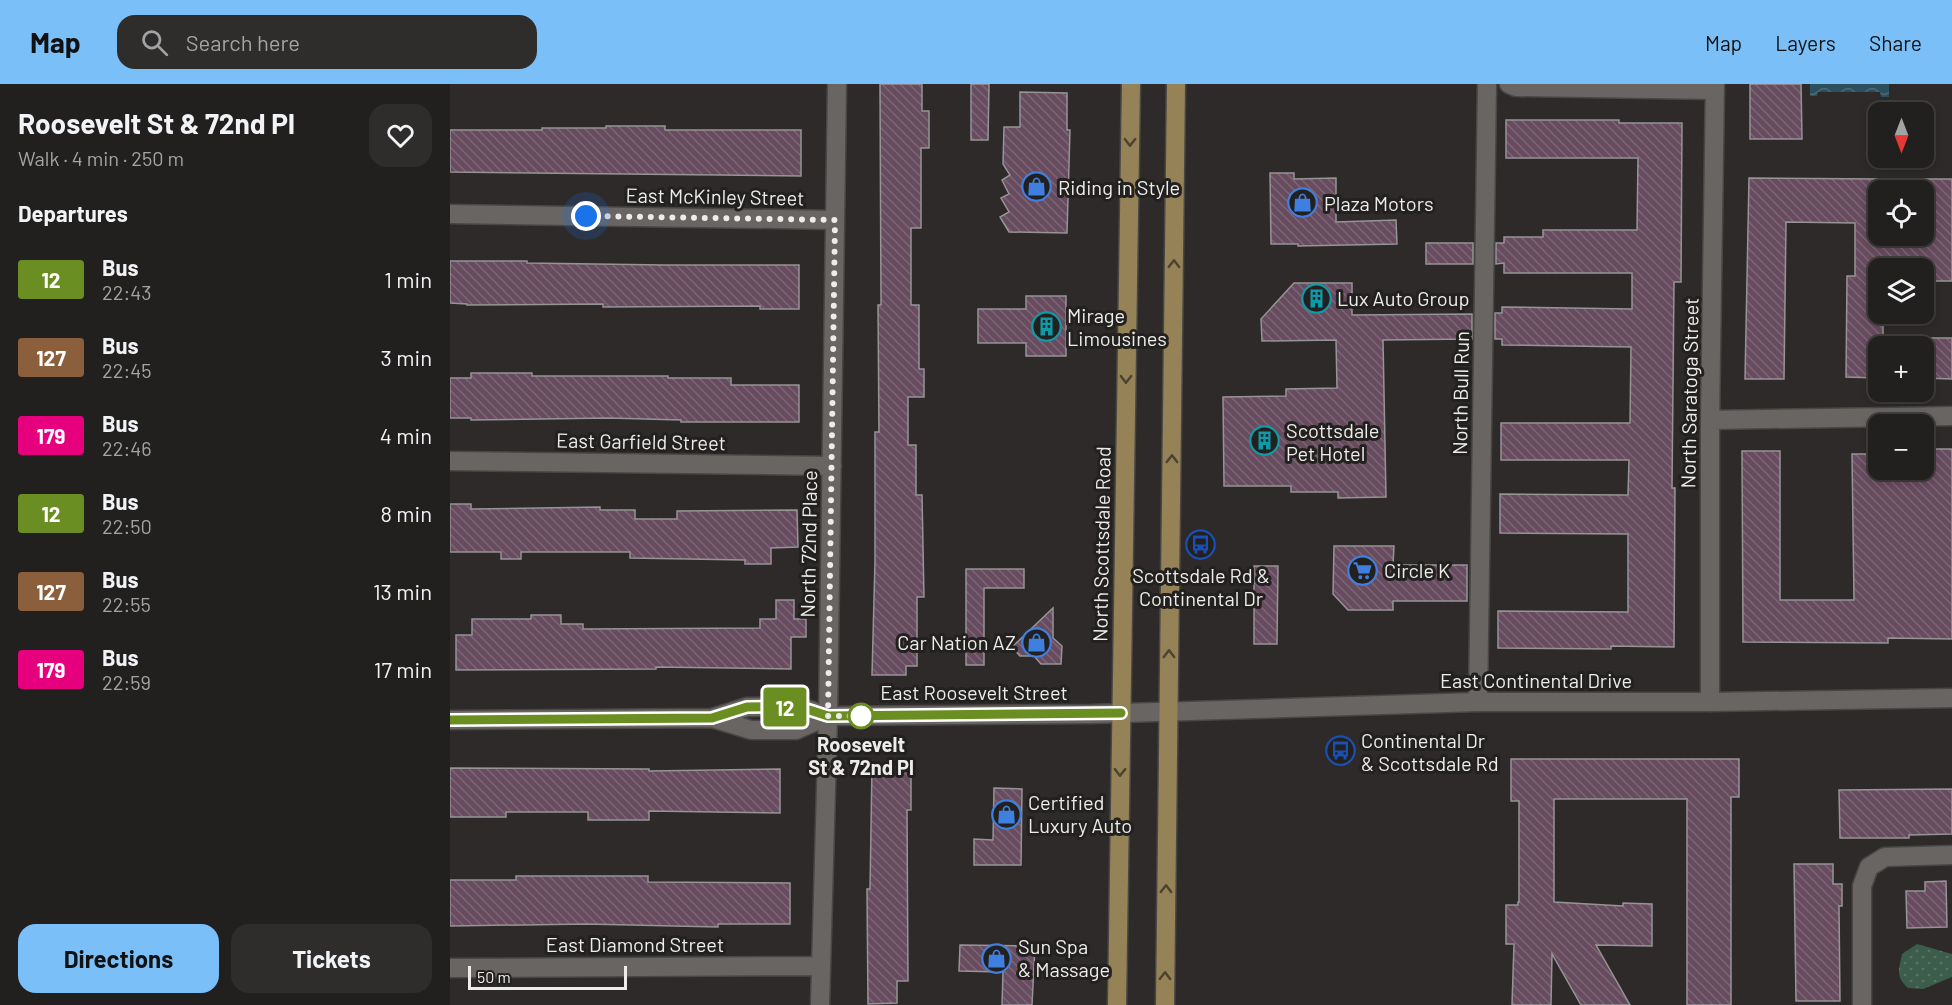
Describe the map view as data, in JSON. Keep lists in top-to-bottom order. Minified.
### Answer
{"streets":{"main road":["North Scottsdale Road"],"street":["East McKinley Street","North Bull Run","North Saratoga Street","East Garfield Street","North 72nd Place","East Continental Drive","East Roosevelt Street","East Diamond Street"]},"crossings":[["East McKinley Street","North 72nd Place"],["North Bull Run","East Continental Drive"],["North Saratoga Street","East Continental Drive"],["East Garfield Street","North 72nd Place"],["North 72nd Place","East Roosevelt Street"],["North 72nd Place","East Diamond Street"],["North Scottsdale Road","East Continental Drive"],["North Scottsdale Road","East Roosevelt Street"],["East Continental Drive","East Roosevelt Street"]],"places":{"shop":["Riding in Style","Plaza Motors","Car Nation AZ","Certified Luxury Auto","Sun Spa & Massage"],"building":["Lux Auto Group","Mirage Limousines","Scottsdale Pet Hotel"],"bus stop":["Scottsdale Rd & Continental Dr","Continental Dr & Scottsdale Rd"],"supermarket":["Circle K"],"other":["Roosevelt St & 72nd Pl"]},"lines":["bus line 12"],"scale_bar":"50 m","north":"bottom","page":{"header":"Map","search":"Search here","nav":["Map","Layers","Share"],"heading":[["Roosevelt St & 72nd Pl","Walk · 4 min · 250 m"],"Departures"],"on_map":"12","map_buttons":["+","−"],"list":[{"mark":"12","name":"Bus","note":"22:43","value":"1 min"},{"mark":"127","name":"Bus","note":"22:45","value":"3 min"},{"mark":"179","name":"Bus","note":"22:46","value":"4 min"},{"mark":"12","name":"Bus","note":"22:50","value":"8 min"},{"mark":"127","name":"Bus","note":"22:55","value":"13 min"},{"mark":"179","name":"Bus","note":"22:59","value":"17 min"}],"buttons":["Directions","Tickets"],"scale":"50 m"}}
